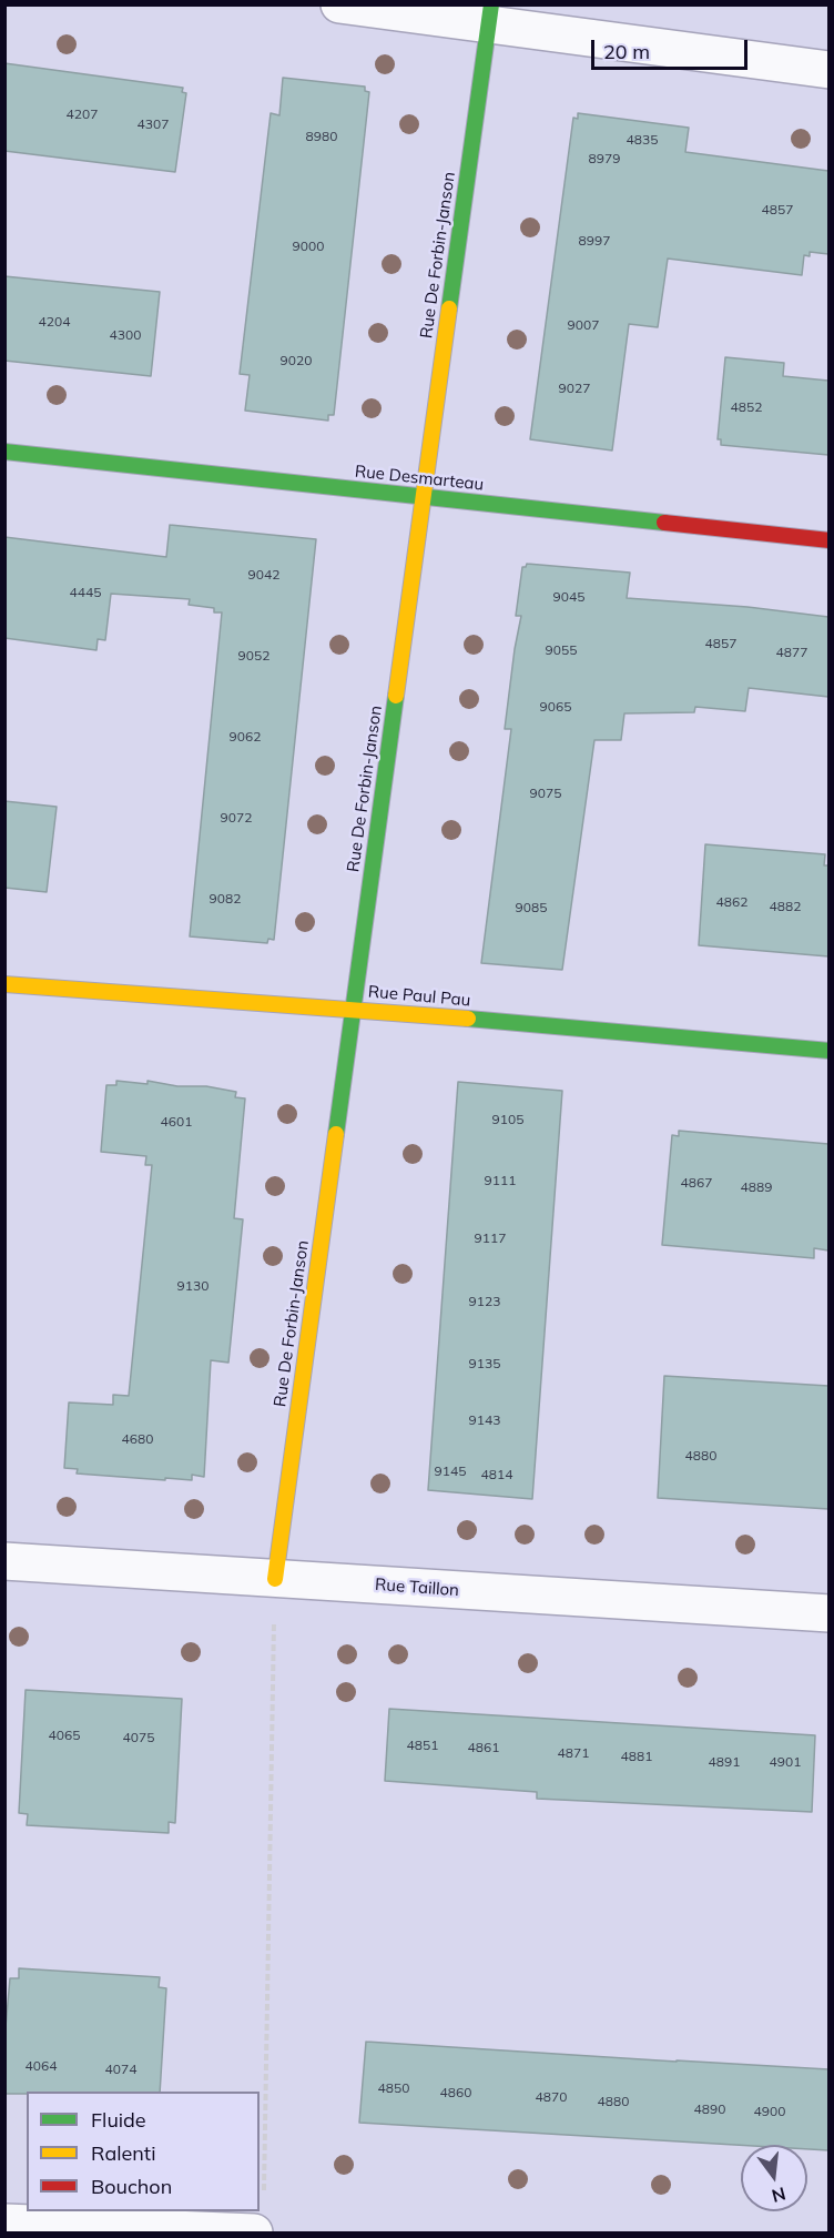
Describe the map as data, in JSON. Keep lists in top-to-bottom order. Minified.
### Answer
{"streets":{"street":["Rue De Forbin-Janson","Rue Desmarteau","Rue Paul Pau","Rue Taillon"]},"crossings":[["Rue De Forbin-Janson","Rue Desmarteau"],["Rue De Forbin-Janson","Rue Paul Pau"],["Rue De Forbin-Janson","Rue Taillon"]],"house_numbers":["4207","4307","8980","4835","8979","4857","8997","9000","4204","9007","4300","9020","9027","4852","9042","4445","9045","4857","9055","4877","9052","9065","9062","9075","9072","9082","4862","4882","9085","9105","4601","9111","4867","4889","9117","9130","9123","9135","9143","4680","4880","9145","4814","4065","4075","4851","4861","4871","4881","4891","4901","4064","4074","4850","4860","4870","4880","4890","4900"],"legend":["Fluide","Ralenti","Bouchon"],"scale_bar":"20 m","north":"bottom"}
